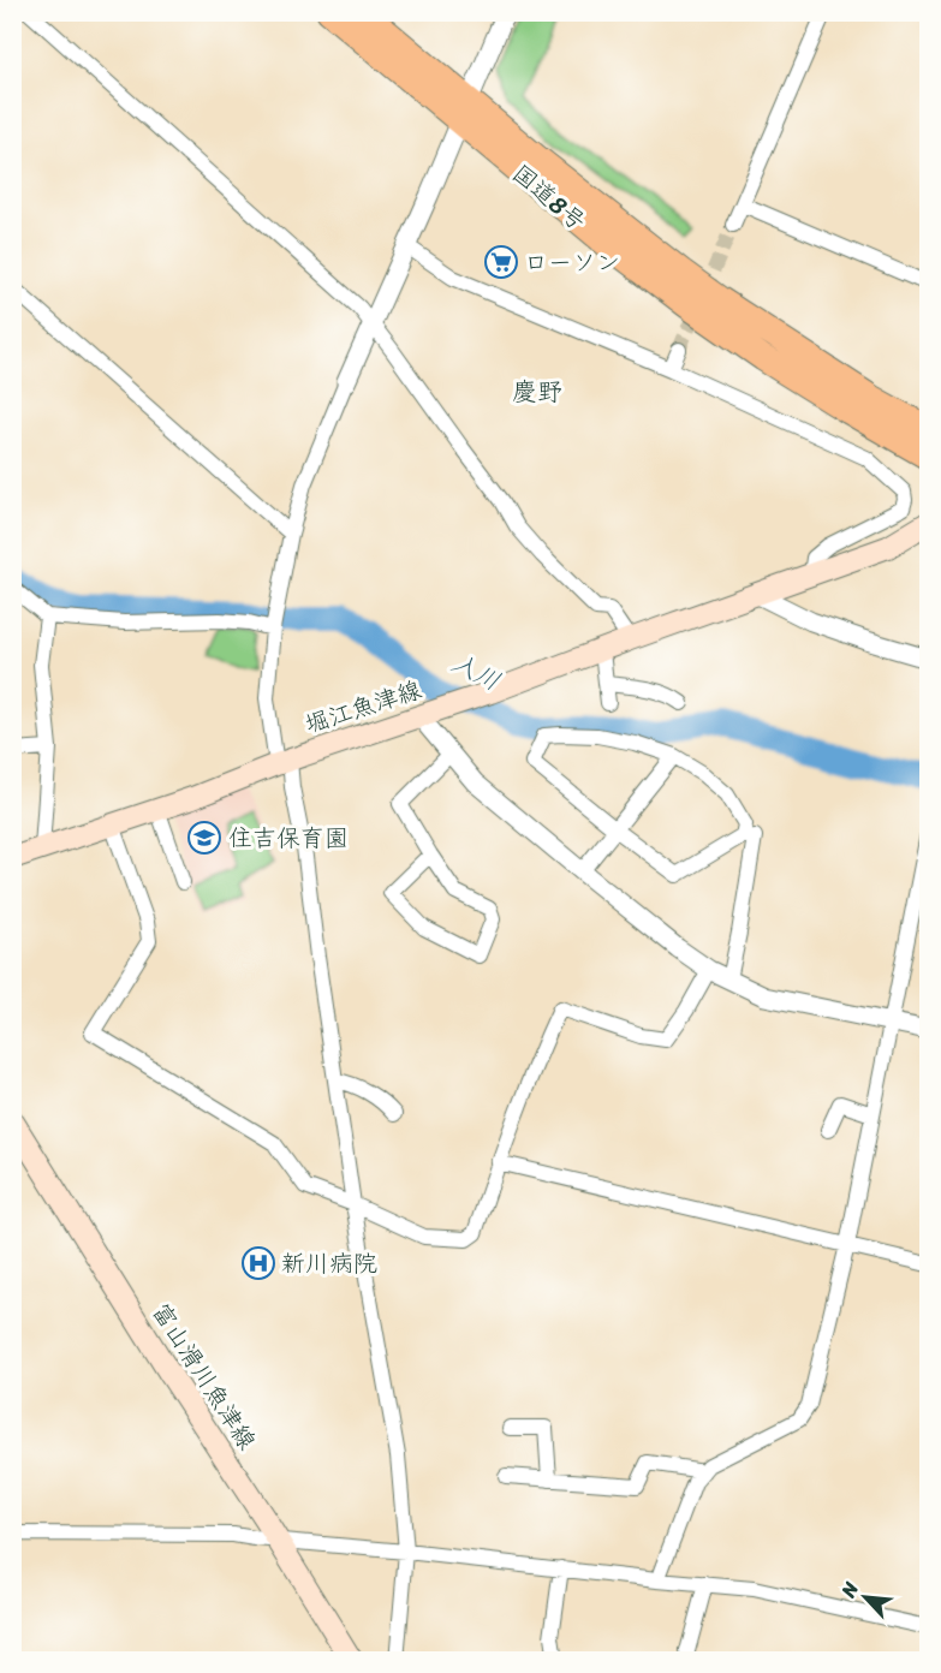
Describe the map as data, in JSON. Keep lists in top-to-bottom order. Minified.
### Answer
{"streets":{"highway":["国道8号"],"main road":["堀江魚津線","富山滑川魚津線"]},"districts":["慶野"],"water":["入川"],"places":{"supermarket":["ローソン"],"school or university":["住吉保育園"],"hospital":["新川病院"]},"north":"top left"}
